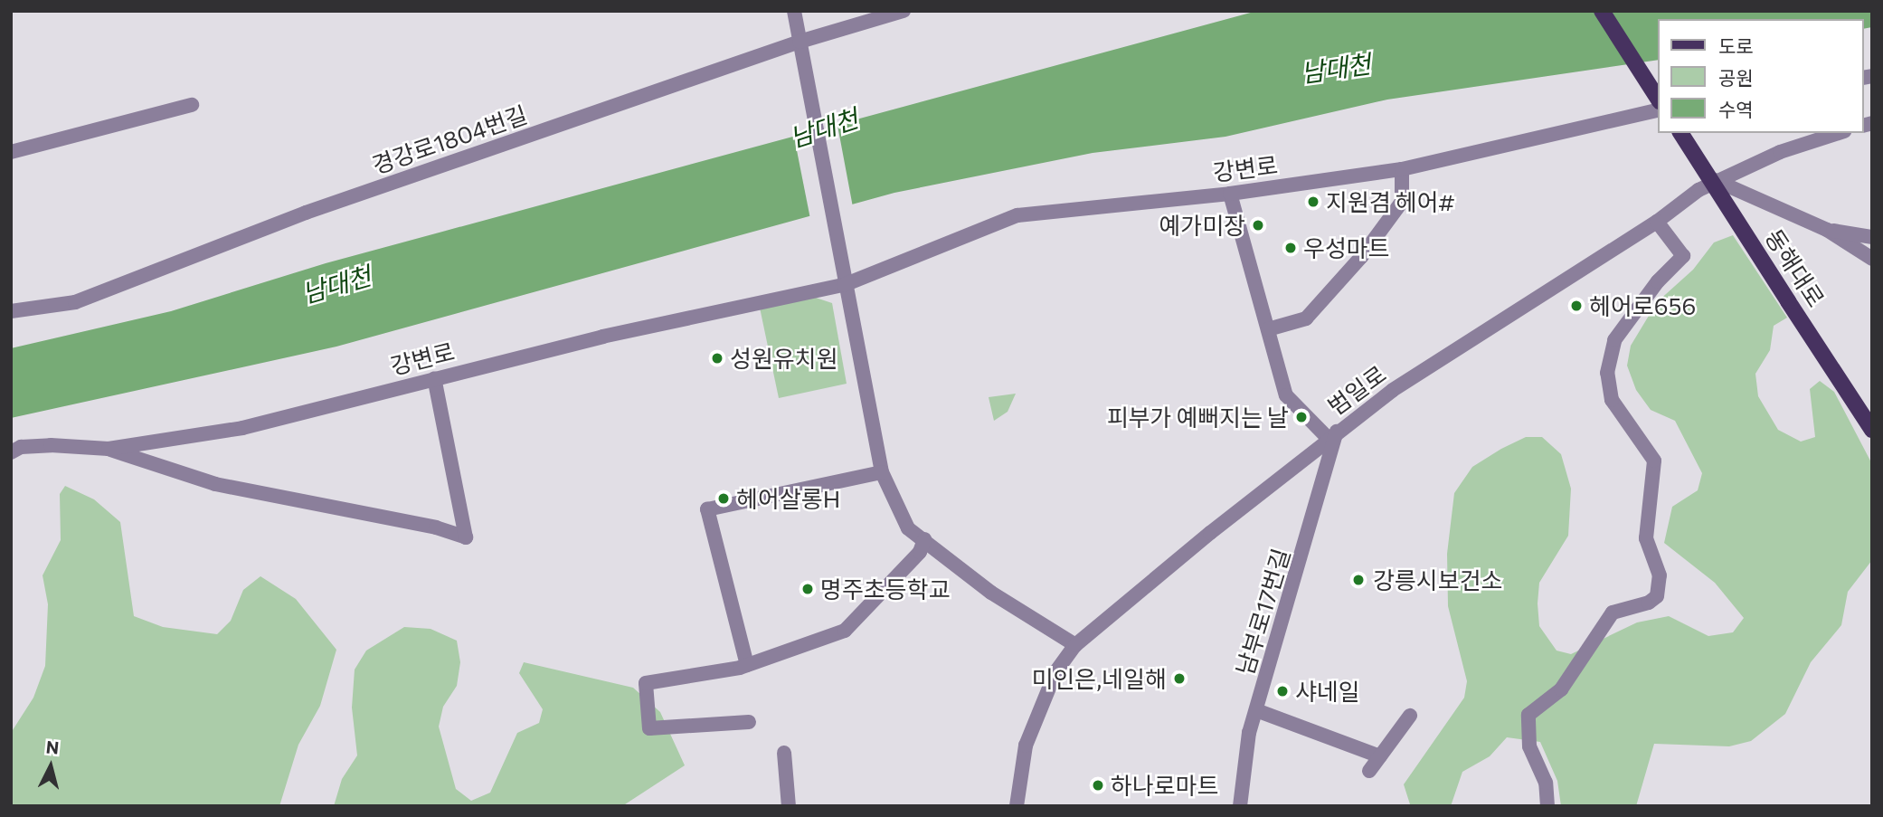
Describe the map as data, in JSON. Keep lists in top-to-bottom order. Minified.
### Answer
{"streets":{"main road":["동해대로"],"street":["경강로1804번길","강변로","범일로","남부로17번길"]},"crossings":[["범일로","남부로17번길"]],"water":["남대천"],"places":["지원겸 헤어#","예가미장","우성마트","헤어로656","성원유치원","피부가 예뻐지는 날","헤어살롱H","강릉시보건소","명주초등학교","미인은,네일해","샤네일","하나로마트"],"legend":["도로","공원","수역"],"north":"top"}
